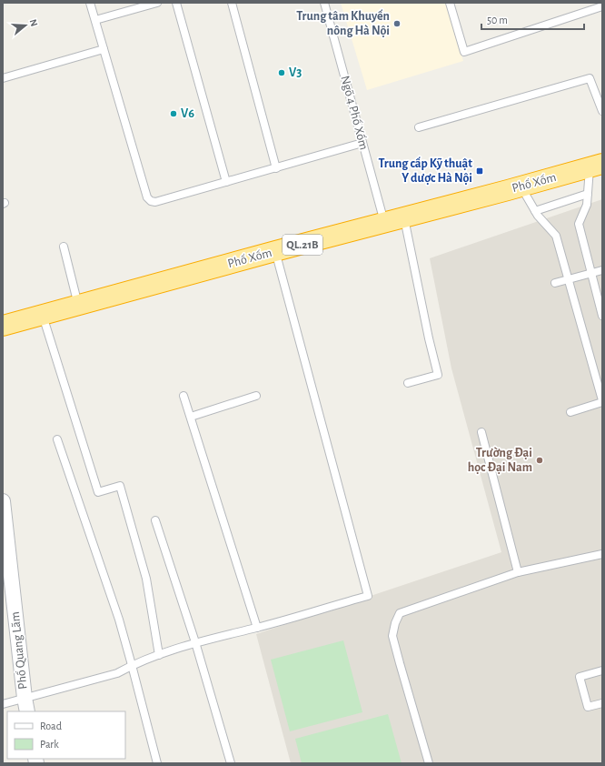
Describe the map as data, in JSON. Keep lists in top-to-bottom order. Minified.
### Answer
{"streets":{"highway":["Phố Xốm","QL.21B"],"street":["Phố Quang Lãm"],"lane":["Ngõ 4 Phố Xốm"]},"crossings":[["Ngõ 4 Phố Xốm","Phố Xốm"]],"places":{"other":["Trung tâm Khuyến nông Hà Nội","V3","V6","Trường Đại học Đại Nam"],"transit":["Trung cấp Kỹ thuật Y dược Hà Nội"]},"legend":["Road","Park"],"scale_bar":"50 m","north":"right"}
